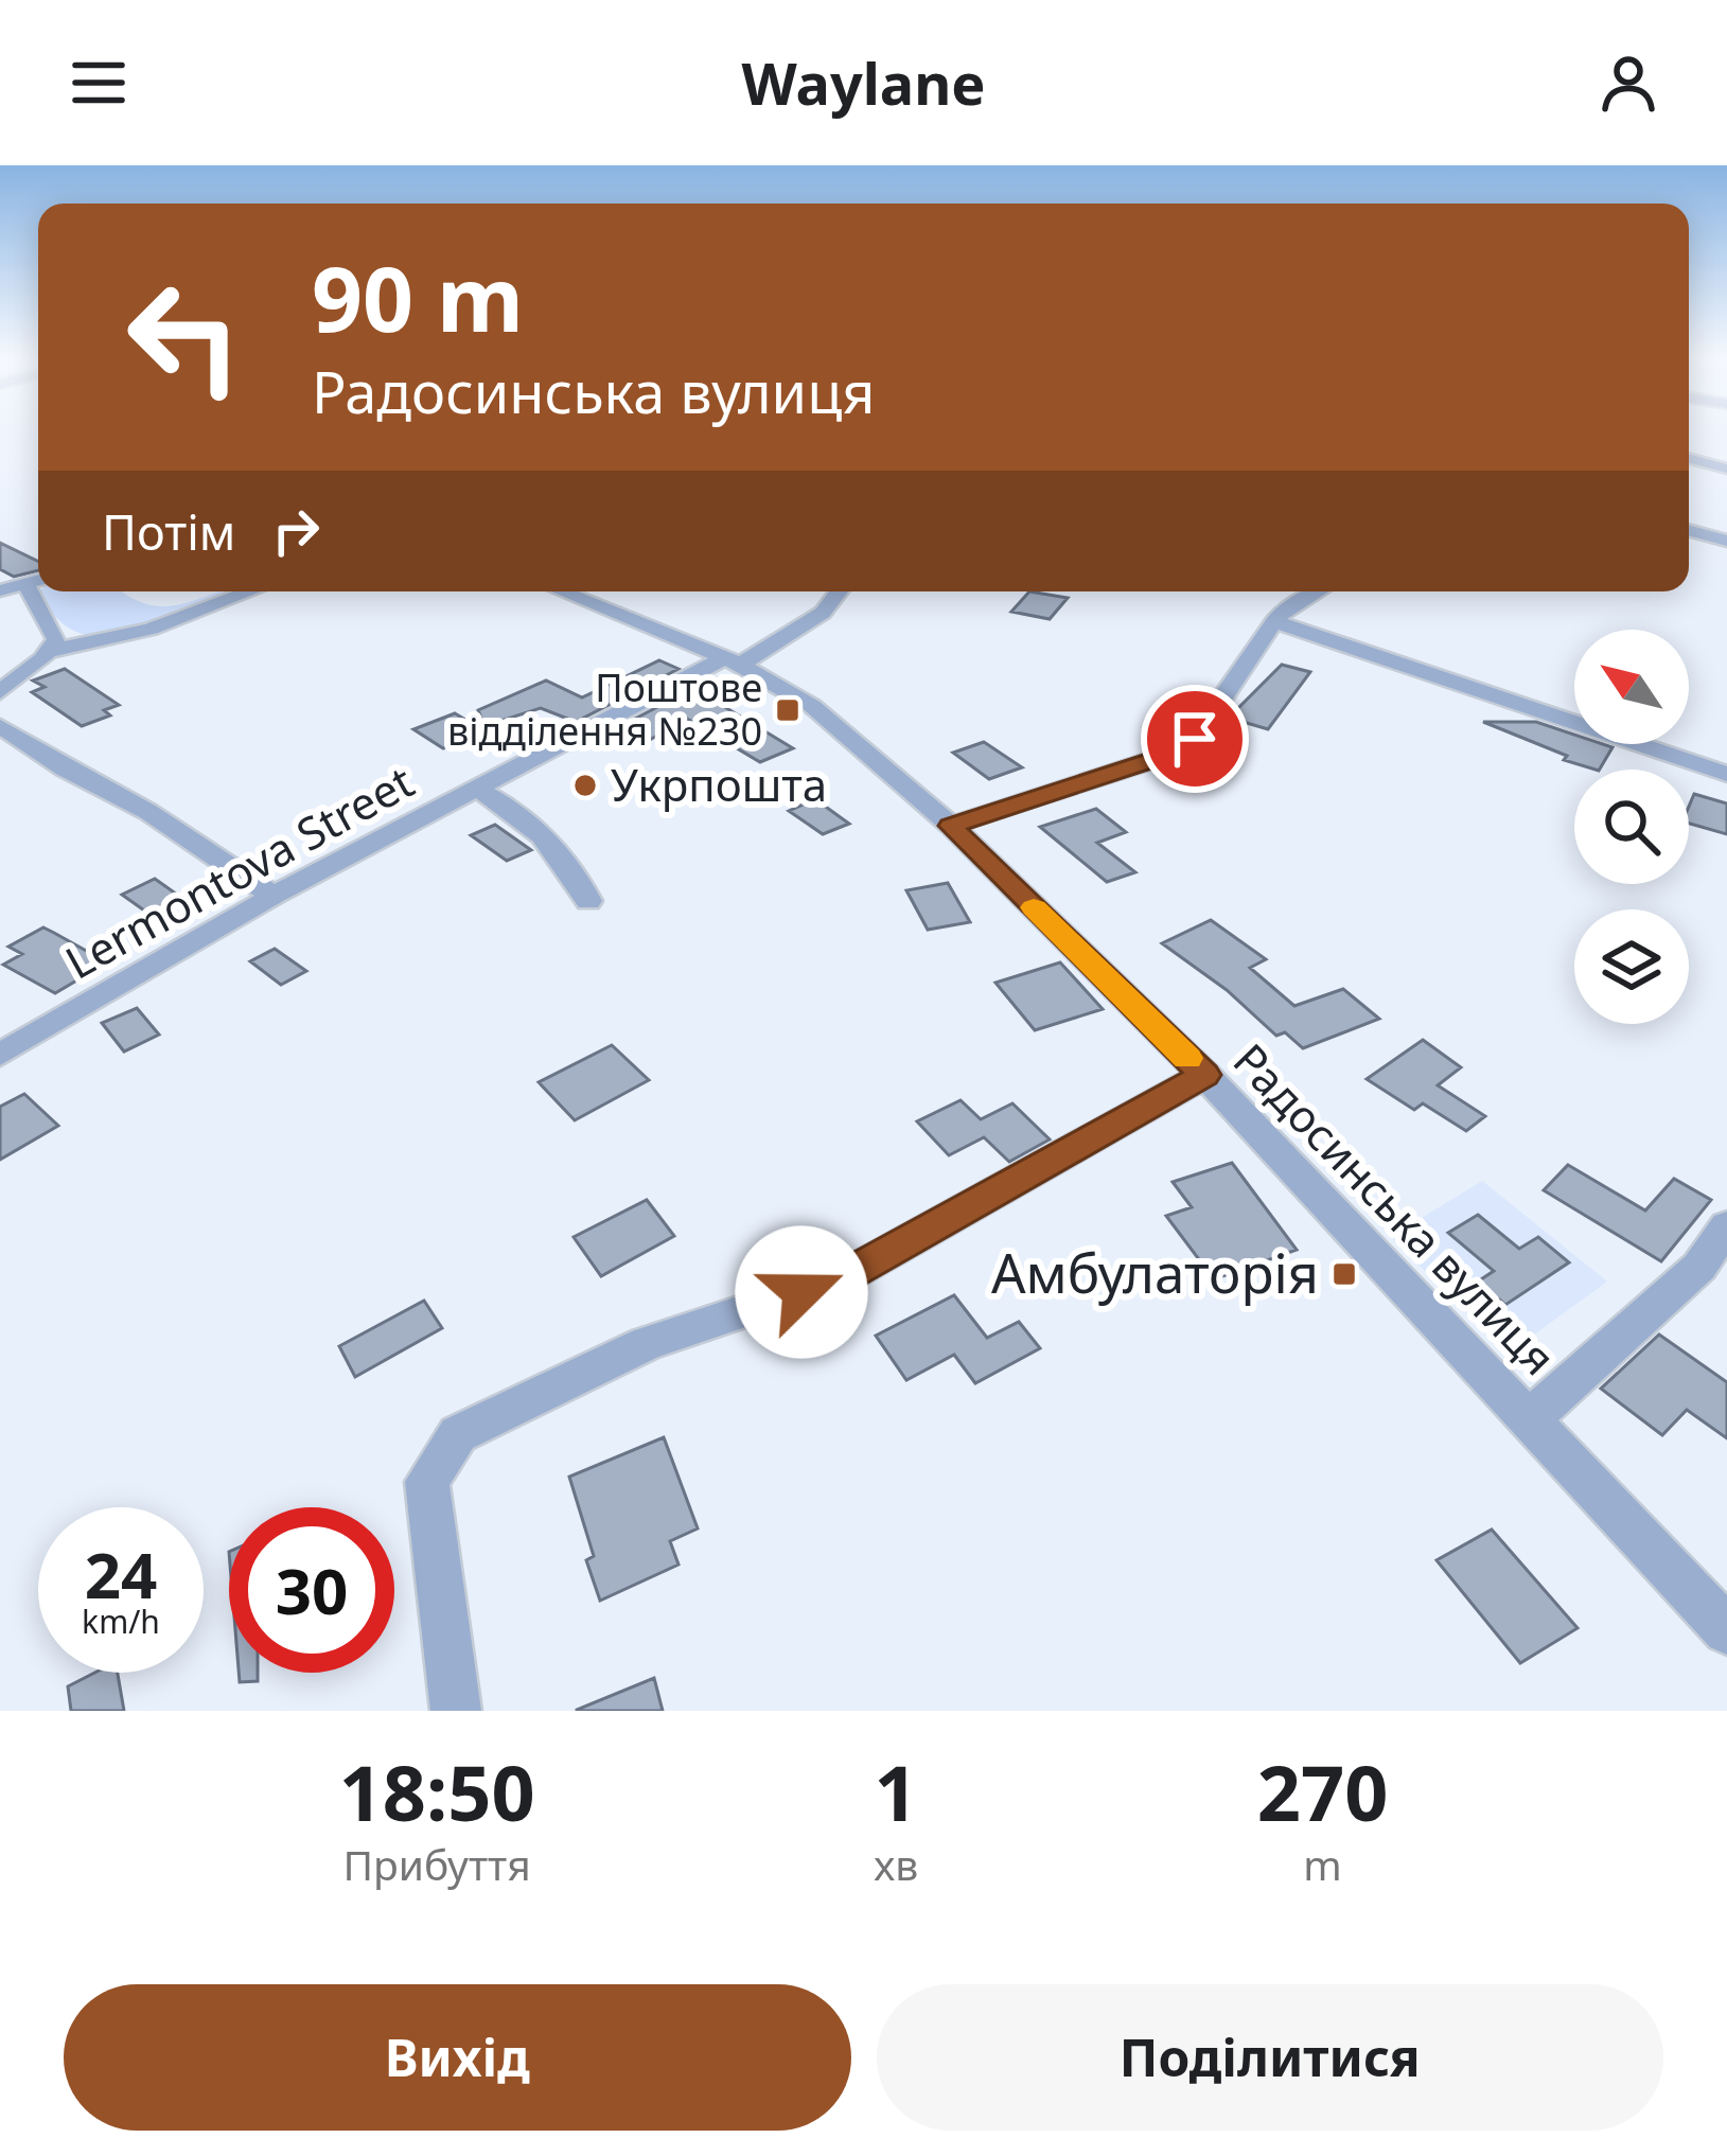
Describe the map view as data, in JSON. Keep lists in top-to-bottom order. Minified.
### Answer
{"streets":{"street":["Lermontova Street","Радосинська вулиця"]},"crossings":[["Lermontova Street","Радосинська вулиця"]],"places":{"transit":["Поштове відділення №230","Амбулаторія"],"other":["Укрпошта"]},"north":"top left","page":{"header":"Waylane","turn":["90 m","Радосинська вулиця"],"then":"Потім","speed":"24 km/h","limit":"30","eta":["18:50","Прибуття","1","хв","270","m"],"buttons":["Вихід","Поділитися"]}}
